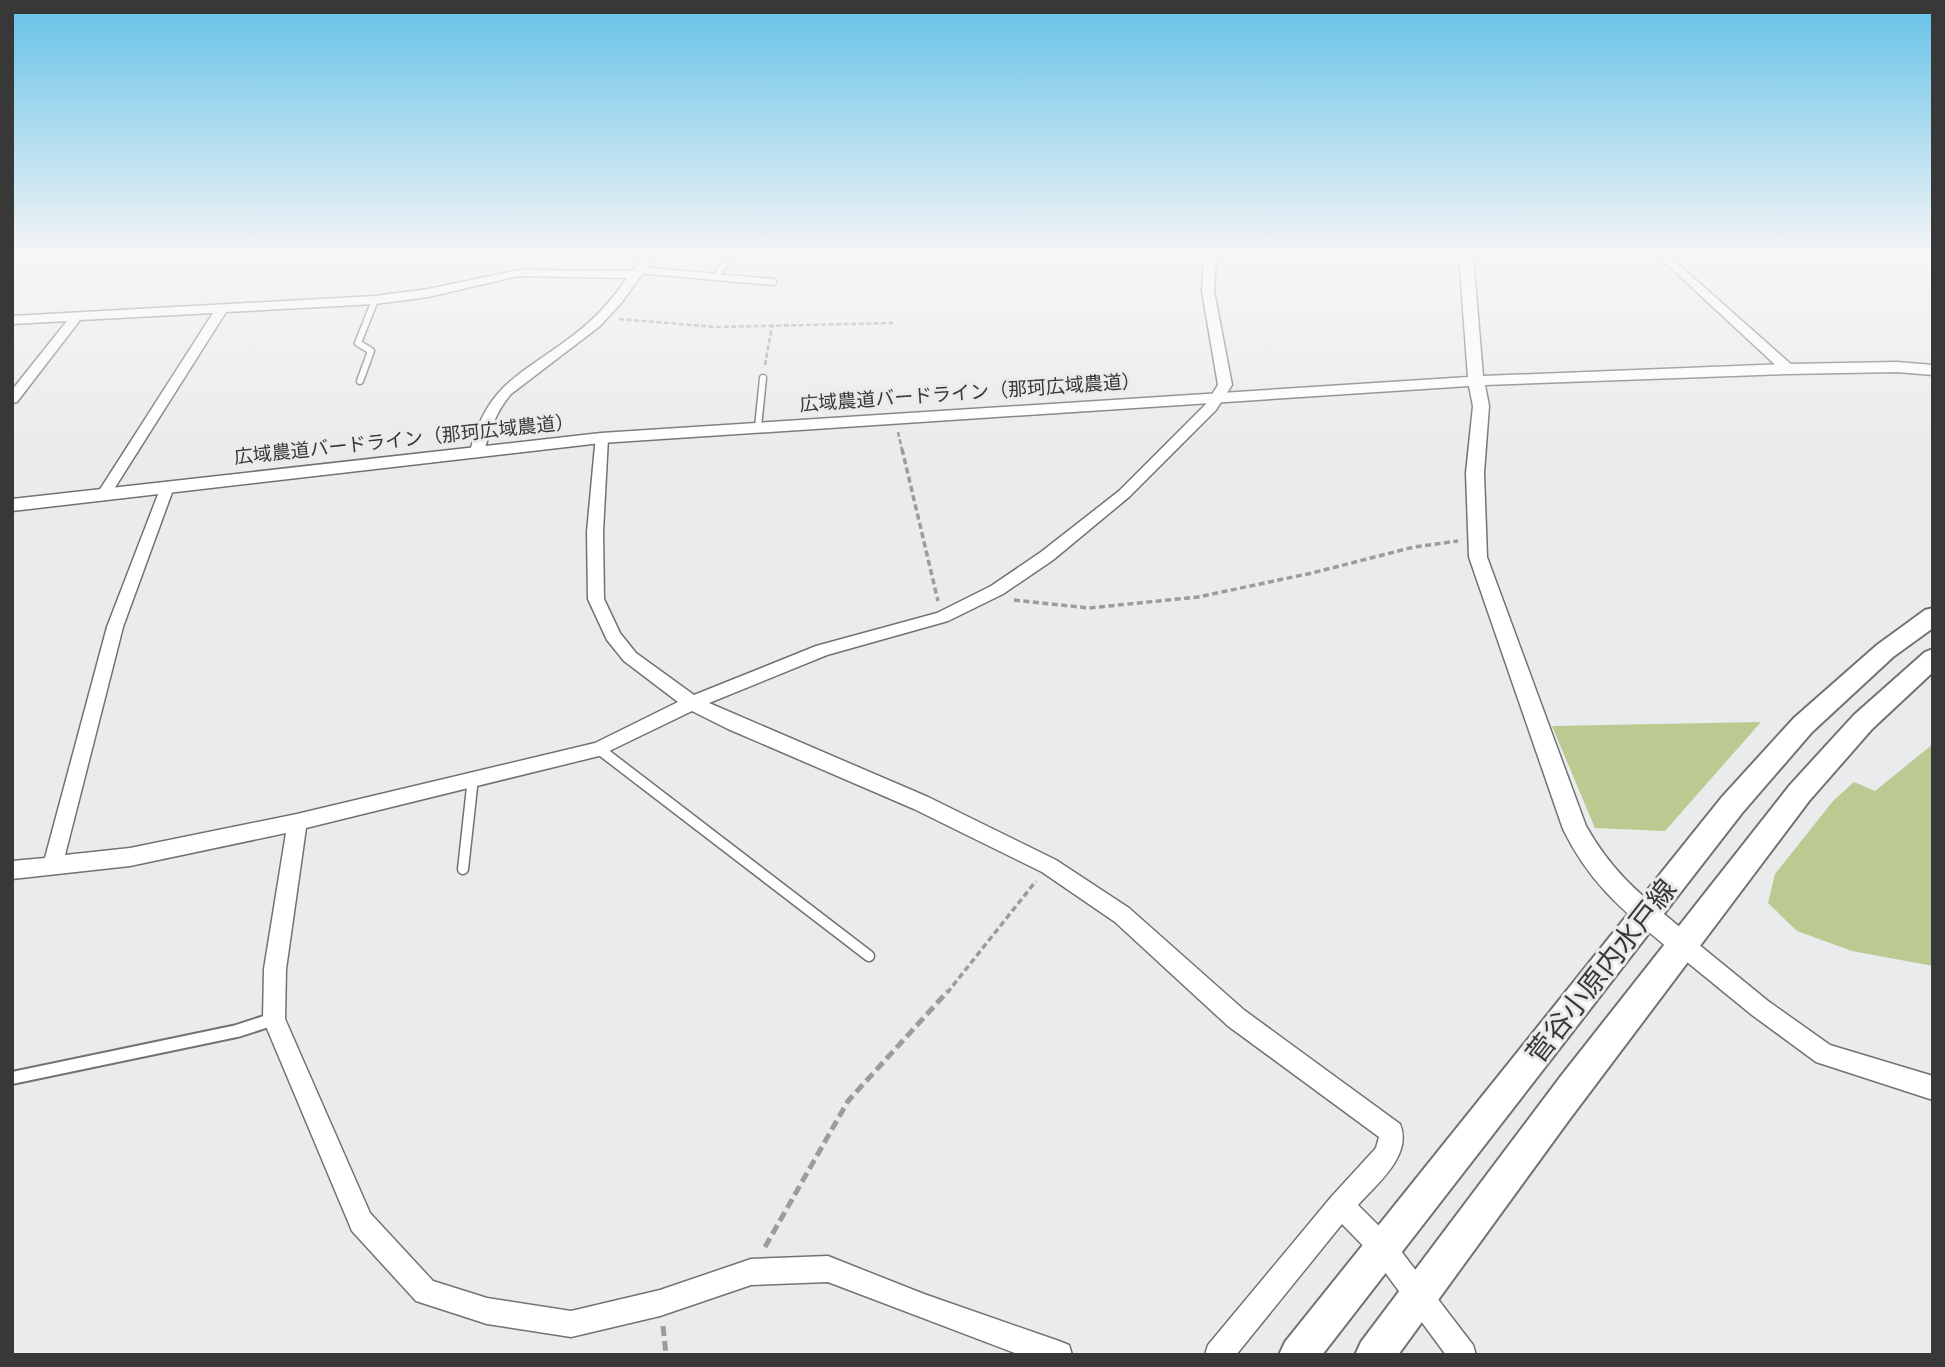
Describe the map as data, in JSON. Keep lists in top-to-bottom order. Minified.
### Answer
{"streets":{"main road":["菅谷小原内水戸線"],"street":["広域農道バードライン（那珂広域農道）"]}}
